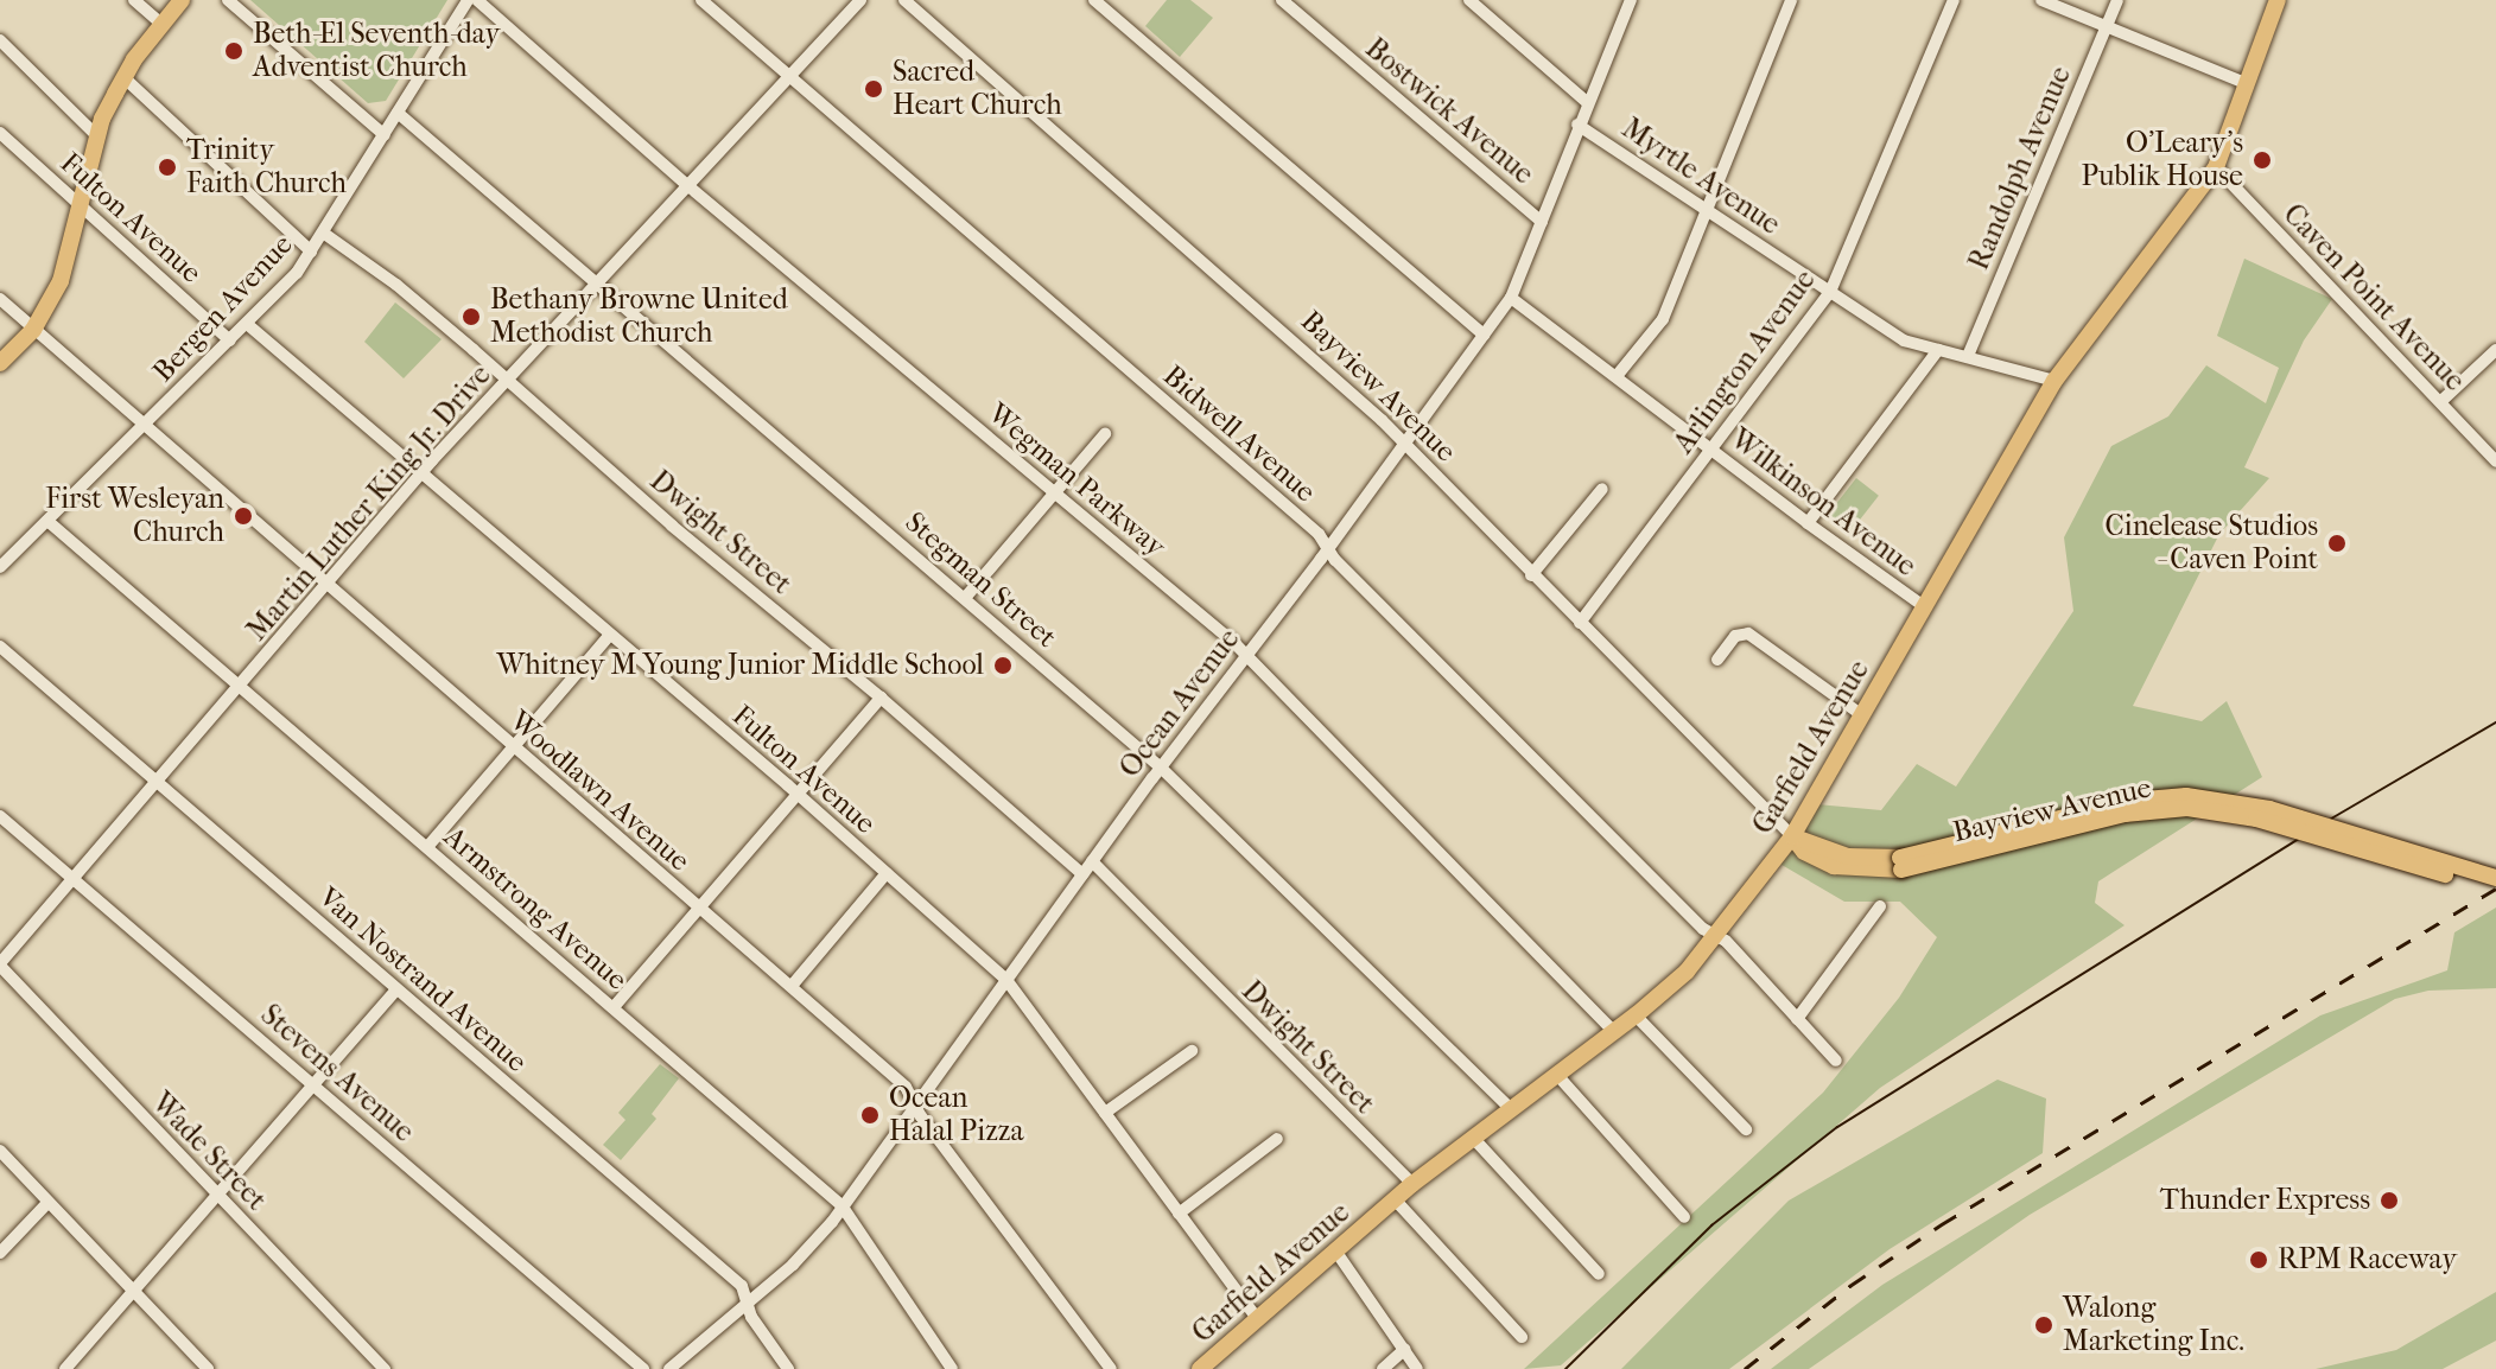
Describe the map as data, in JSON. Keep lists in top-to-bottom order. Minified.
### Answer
{"streets":{"main road":["Bayview Avenue","Garfield Avenue"],"street":["Bostwick Avenue","Randolph Avenue","Myrtle Avenue","Fulton Avenue","Caven Point Avenue","Bergen Avenue","Arlington Avenue","Bidwell Avenue","Wegman Parkway","Martin Luther King Jr. Drive","Wilkinson Avenue","Dwight Street","Stegman Street","Ocean Avenue","Woodlawn Avenue","Armstrong Avenue","Van Nostrand Avenue","Stevens Avenue","Wade Street"]},"crossings":[["Bostwick Avenue","Ocean Avenue"],["Randolph Avenue","Myrtle Avenue"],["Myrtle Avenue","Arlington Avenue"],["Myrtle Avenue","Ocean Avenue"],["Myrtle Avenue","Garfield Avenue"],["Fulton Avenue","Bergen Avenue"],["Fulton Avenue","Martin Luther King Jr. Drive"],["Fulton Avenue","Ocean Avenue"],["Fulton Avenue","Garfield Avenue"],["Caven Point Avenue","Garfield Avenue"],["Bergen Avenue","Dwight Street"],["Bergen Avenue","Stegman Street"],["Bergen Avenue","Woodlawn Avenue"],["Bergen Avenue","Armstrong Avenue"],["Arlington Avenue","Bayview Avenue"],["Arlington Avenue","Wilkinson Avenue"],["Bayview Avenue","Ocean Avenue"],["Bayview Avenue","Garfield Avenue"],["Bidwell Avenue","Martin Luther King Jr. Drive"],["Bidwell Avenue","Ocean Avenue"],["Bidwell Avenue","Garfield Avenue"],["Wegman Parkway","Martin Luther King Jr. Drive"],["Wegman Parkway","Ocean Avenue"],["Wegman Parkway","Garfield Avenue"],["Martin Luther King Jr. Drive","Dwight Street"],["Martin Luther King Jr. Drive","Stegman Street"],["Martin Luther King Jr. Drive","Woodlawn Avenue"],["Martin Luther King Jr. Drive","Armstrong Avenue"],["Martin Luther King Jr. Drive","Van Nostrand Avenue"],["Martin Luther King Jr. Drive","Stevens Avenue"],["Martin Luther King Jr. Drive","Wade Street"],["Wilkinson Avenue","Ocean Avenue"],["Wilkinson Avenue","Garfield Avenue"],["Dwight Street","Ocean Avenue"],["Dwight Street","Garfield Avenue"],["Stegman Street","Ocean Avenue"],["Stegman Street","Garfield Avenue"],["Ocean Avenue","Woodlawn Avenue"],["Ocean Avenue","Armstrong Avenue"],["Ocean Avenue","Van Nostrand Avenue"]],"places":["Beth-El Seventh-day Adventist Church","Sacred Heart Church","O'Leary's Publik House","Trinity Faith Church","Bethany Browne United Methodist Church","First Wesleyan Church","Cinelease Studios - Caven Point","Whitney M Young Junior Middle School","Ocean Halal Pizza","Thunder Express","RPM Raceway","Walong Marketing Inc."]}
